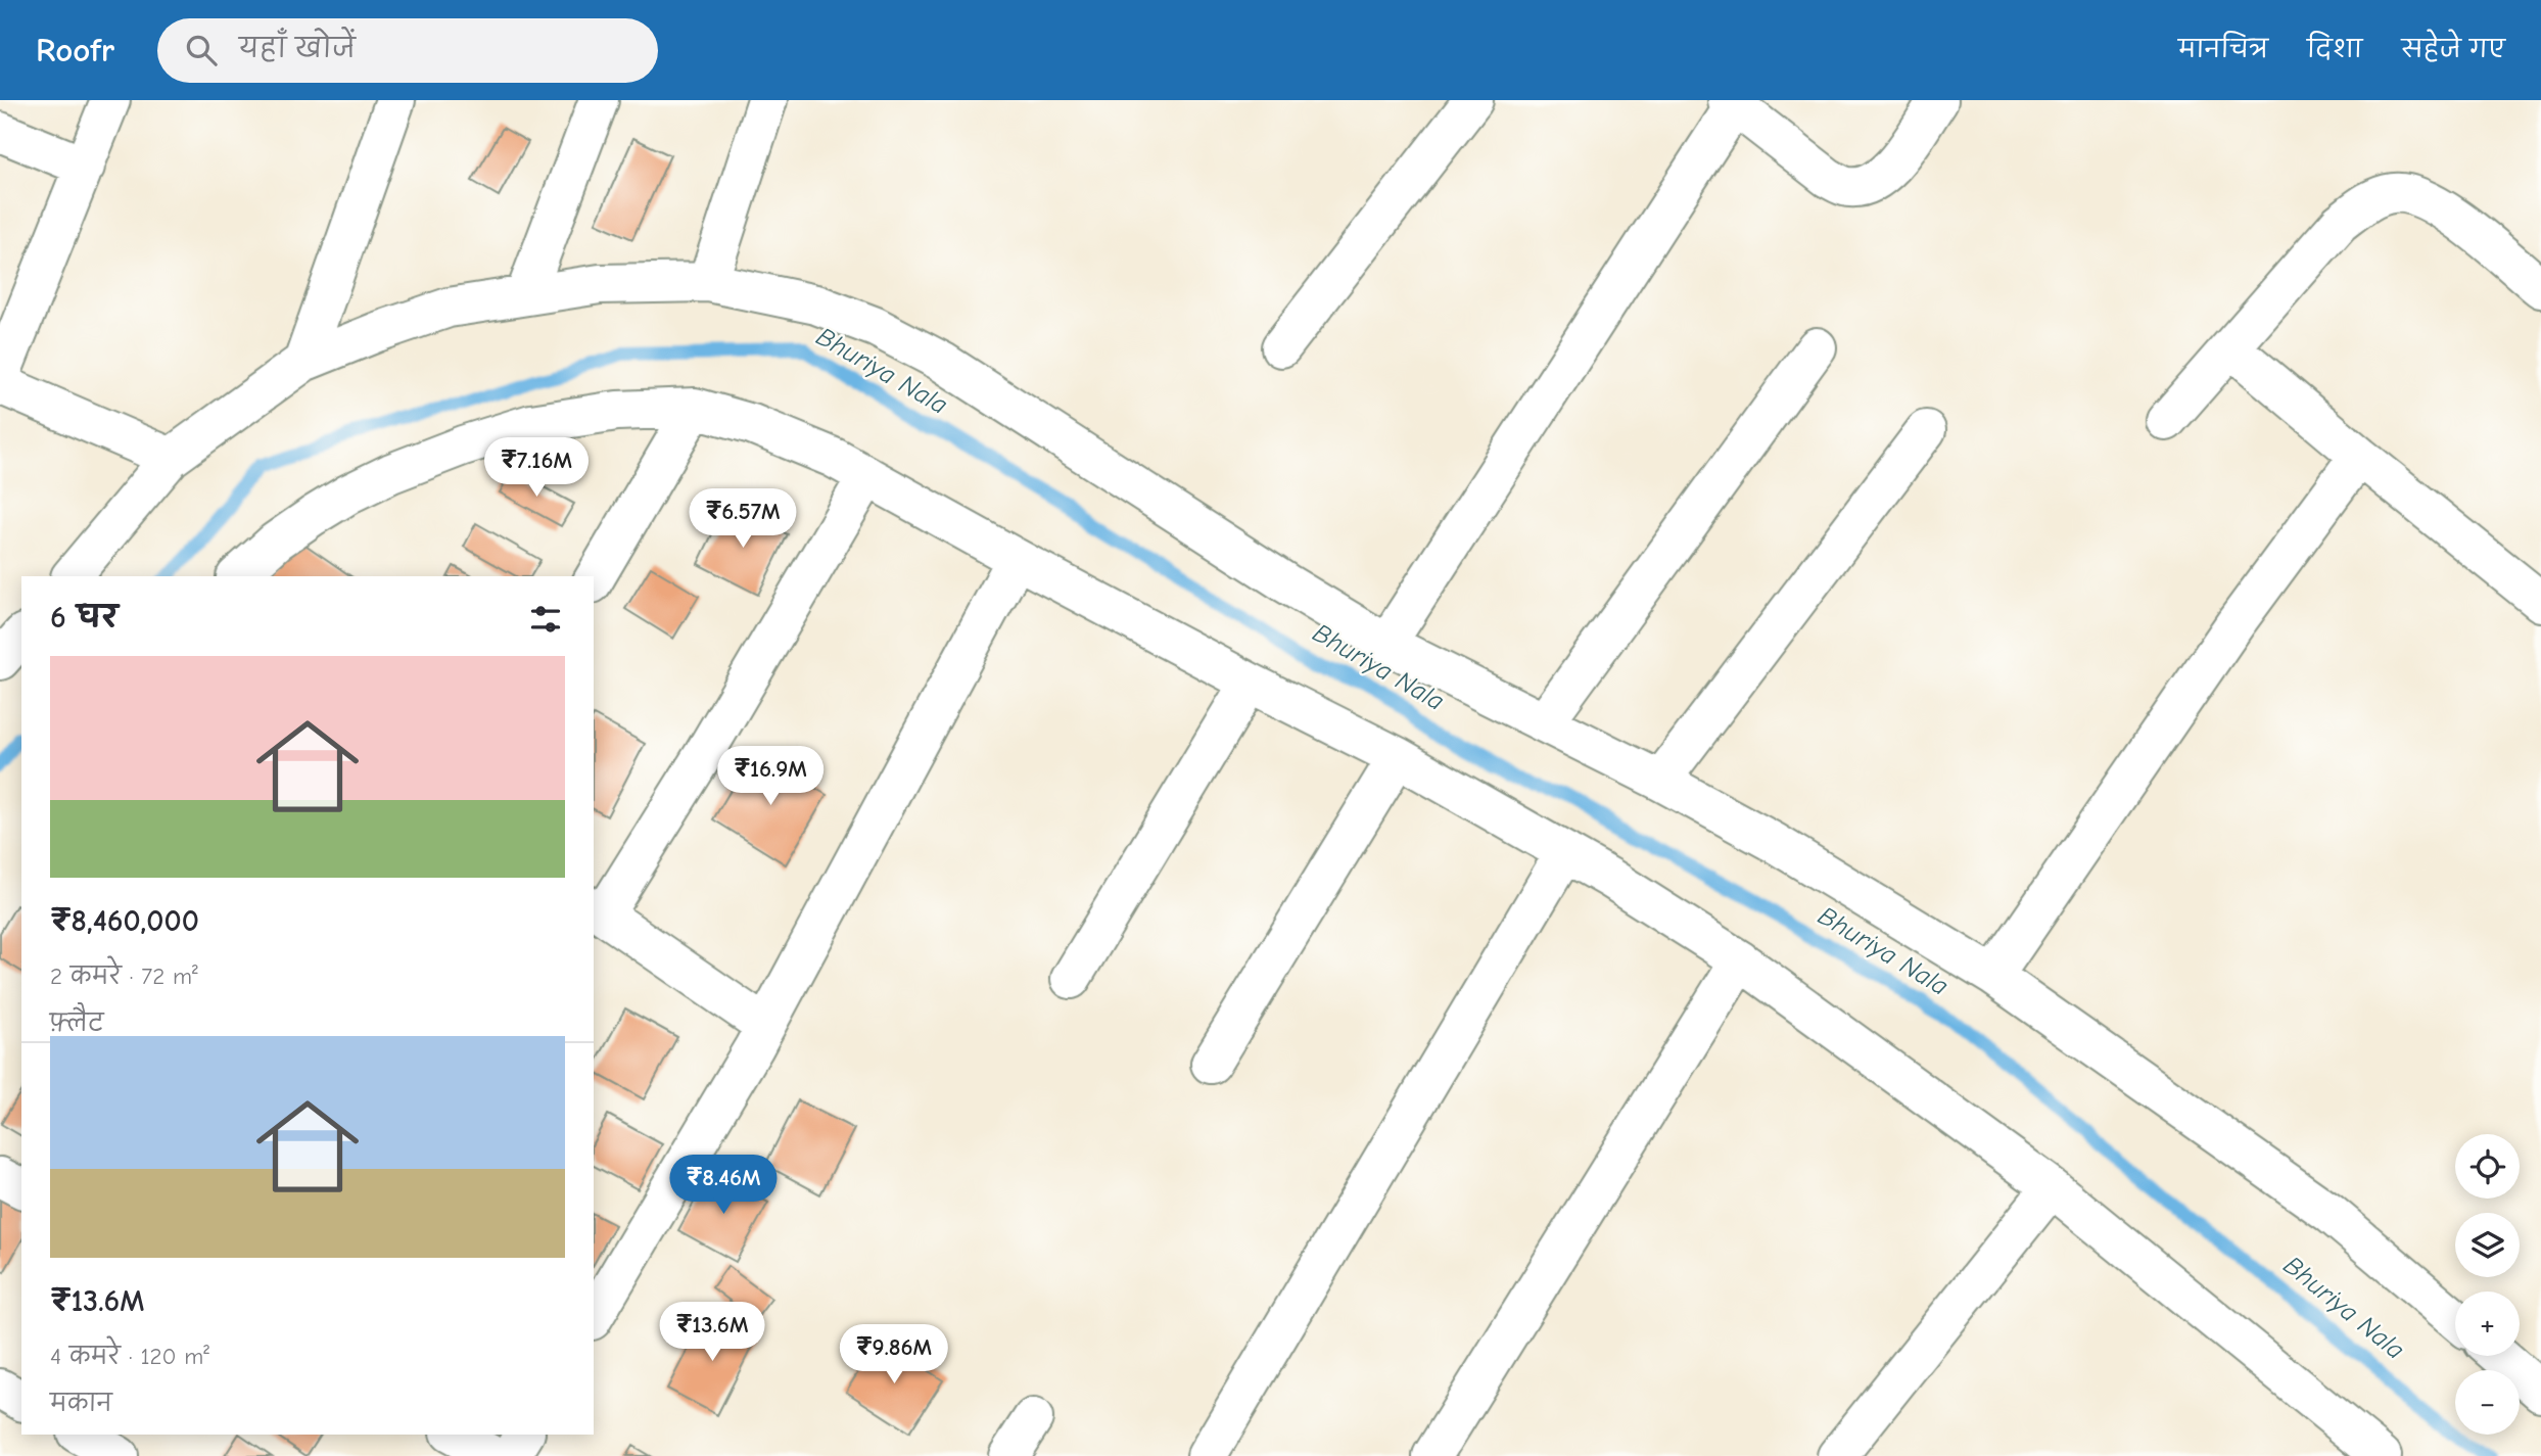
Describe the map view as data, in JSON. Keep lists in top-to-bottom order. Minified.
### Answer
{"water":["Bhuriya Nala"],"page":{"header":"Roofr","search":"यहाँ खोजें","nav":["मानचित्र","दिशा","सहेजे गए"],"price":["₹7.16M","₹6.57M","₹16.9M","₹8.46M","₹13.6M","₹9.86M"],"heading":"6 घर","list":[{"name":"₹8,460,000","note":"2 कमरे · 72 m² · फ़्लैट"},{"name":"₹13.6M","note":"4 कमरे · 120 m² · मकान"}],"map_buttons":["+","−"]}}
